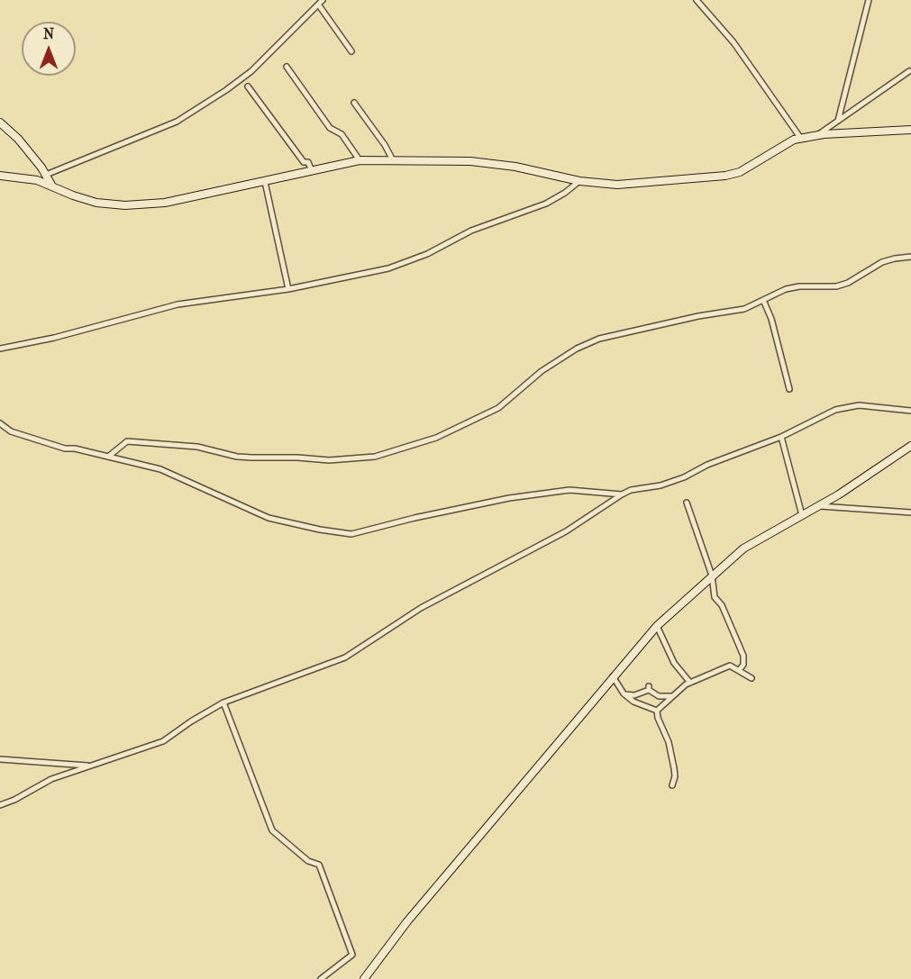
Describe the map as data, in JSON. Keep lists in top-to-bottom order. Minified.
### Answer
{"north":"top"}
